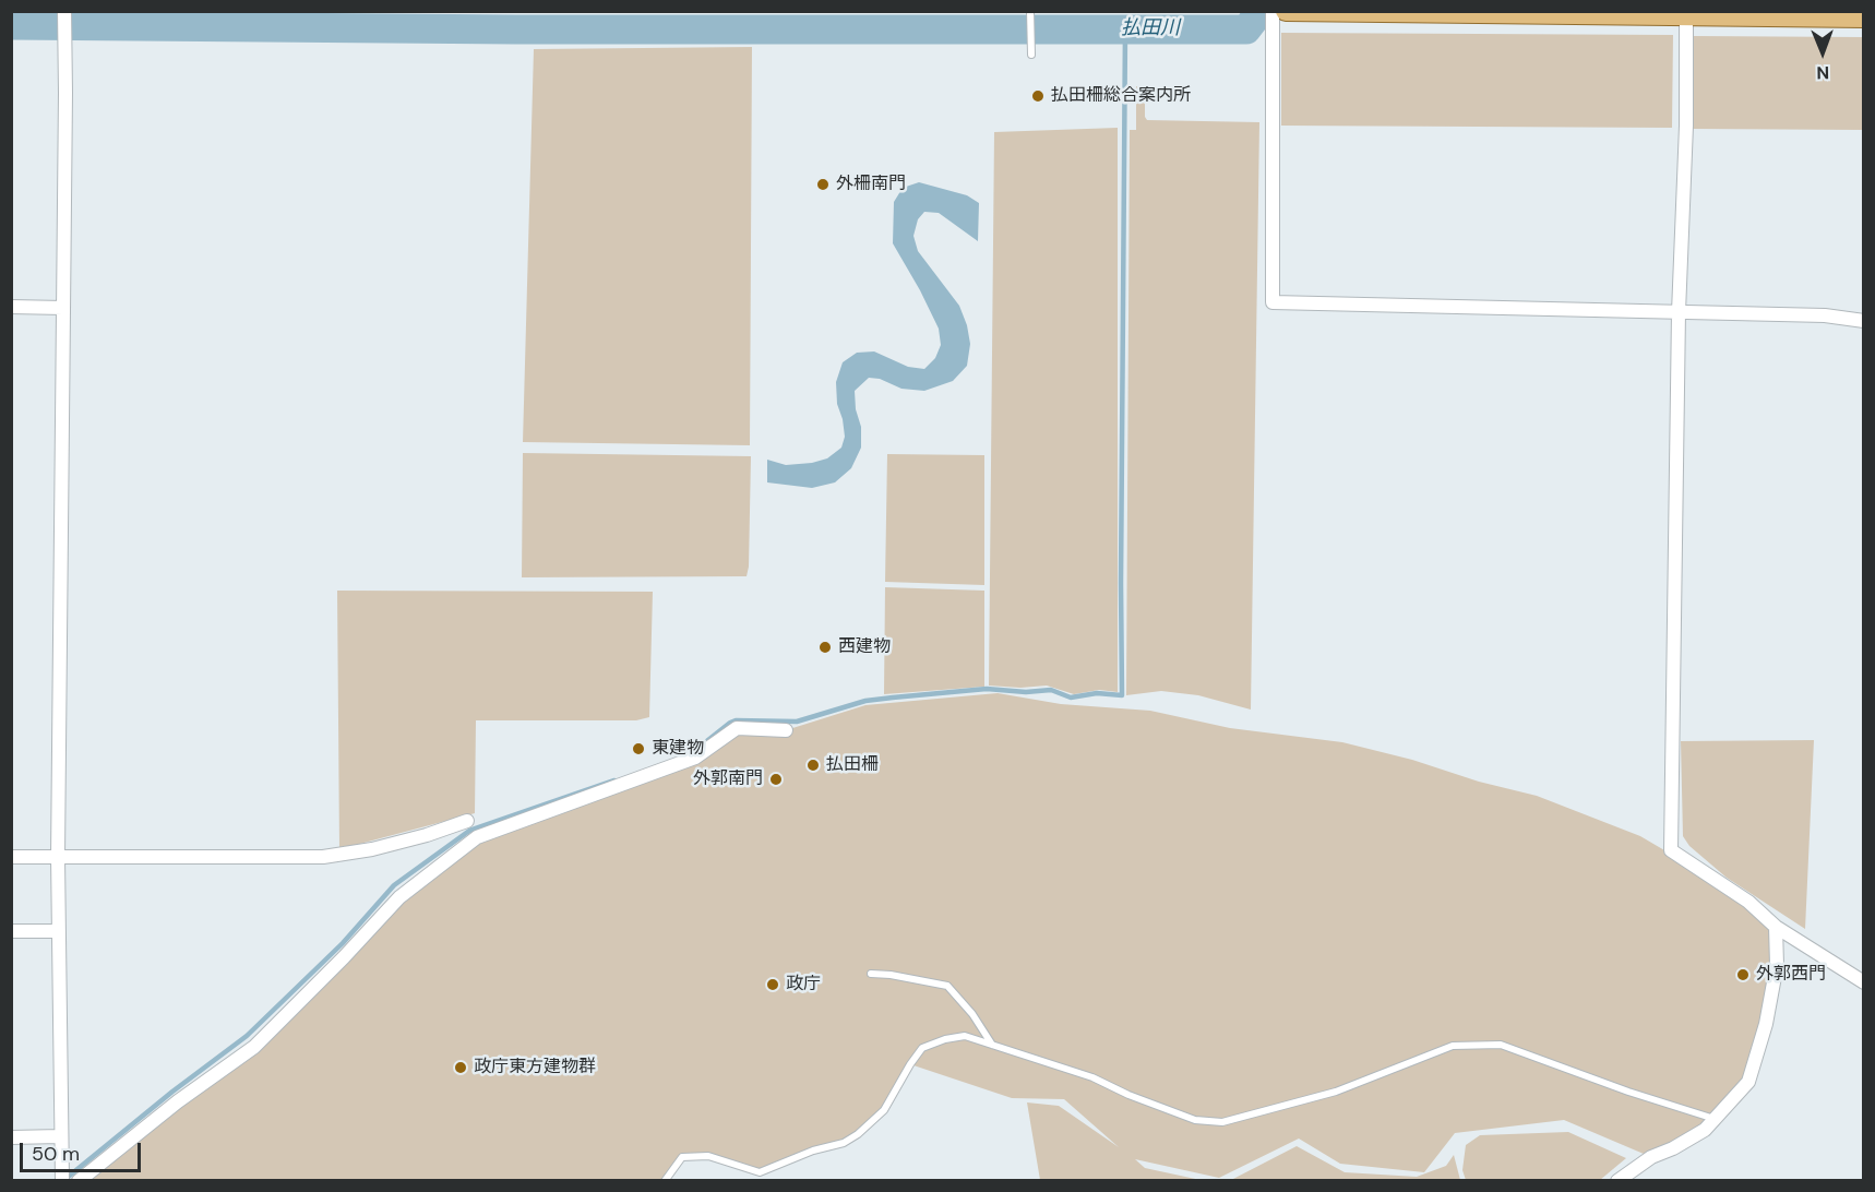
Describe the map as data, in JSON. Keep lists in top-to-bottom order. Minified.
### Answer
{"water":["払田川"],"places":["払田柵総合案内所","外柵南門","西建物","東建物","払田柵","外郭南門","外郭西門","政庁","政庁東方建物群"],"scale_bar":"50 m","north":"bottom"}
